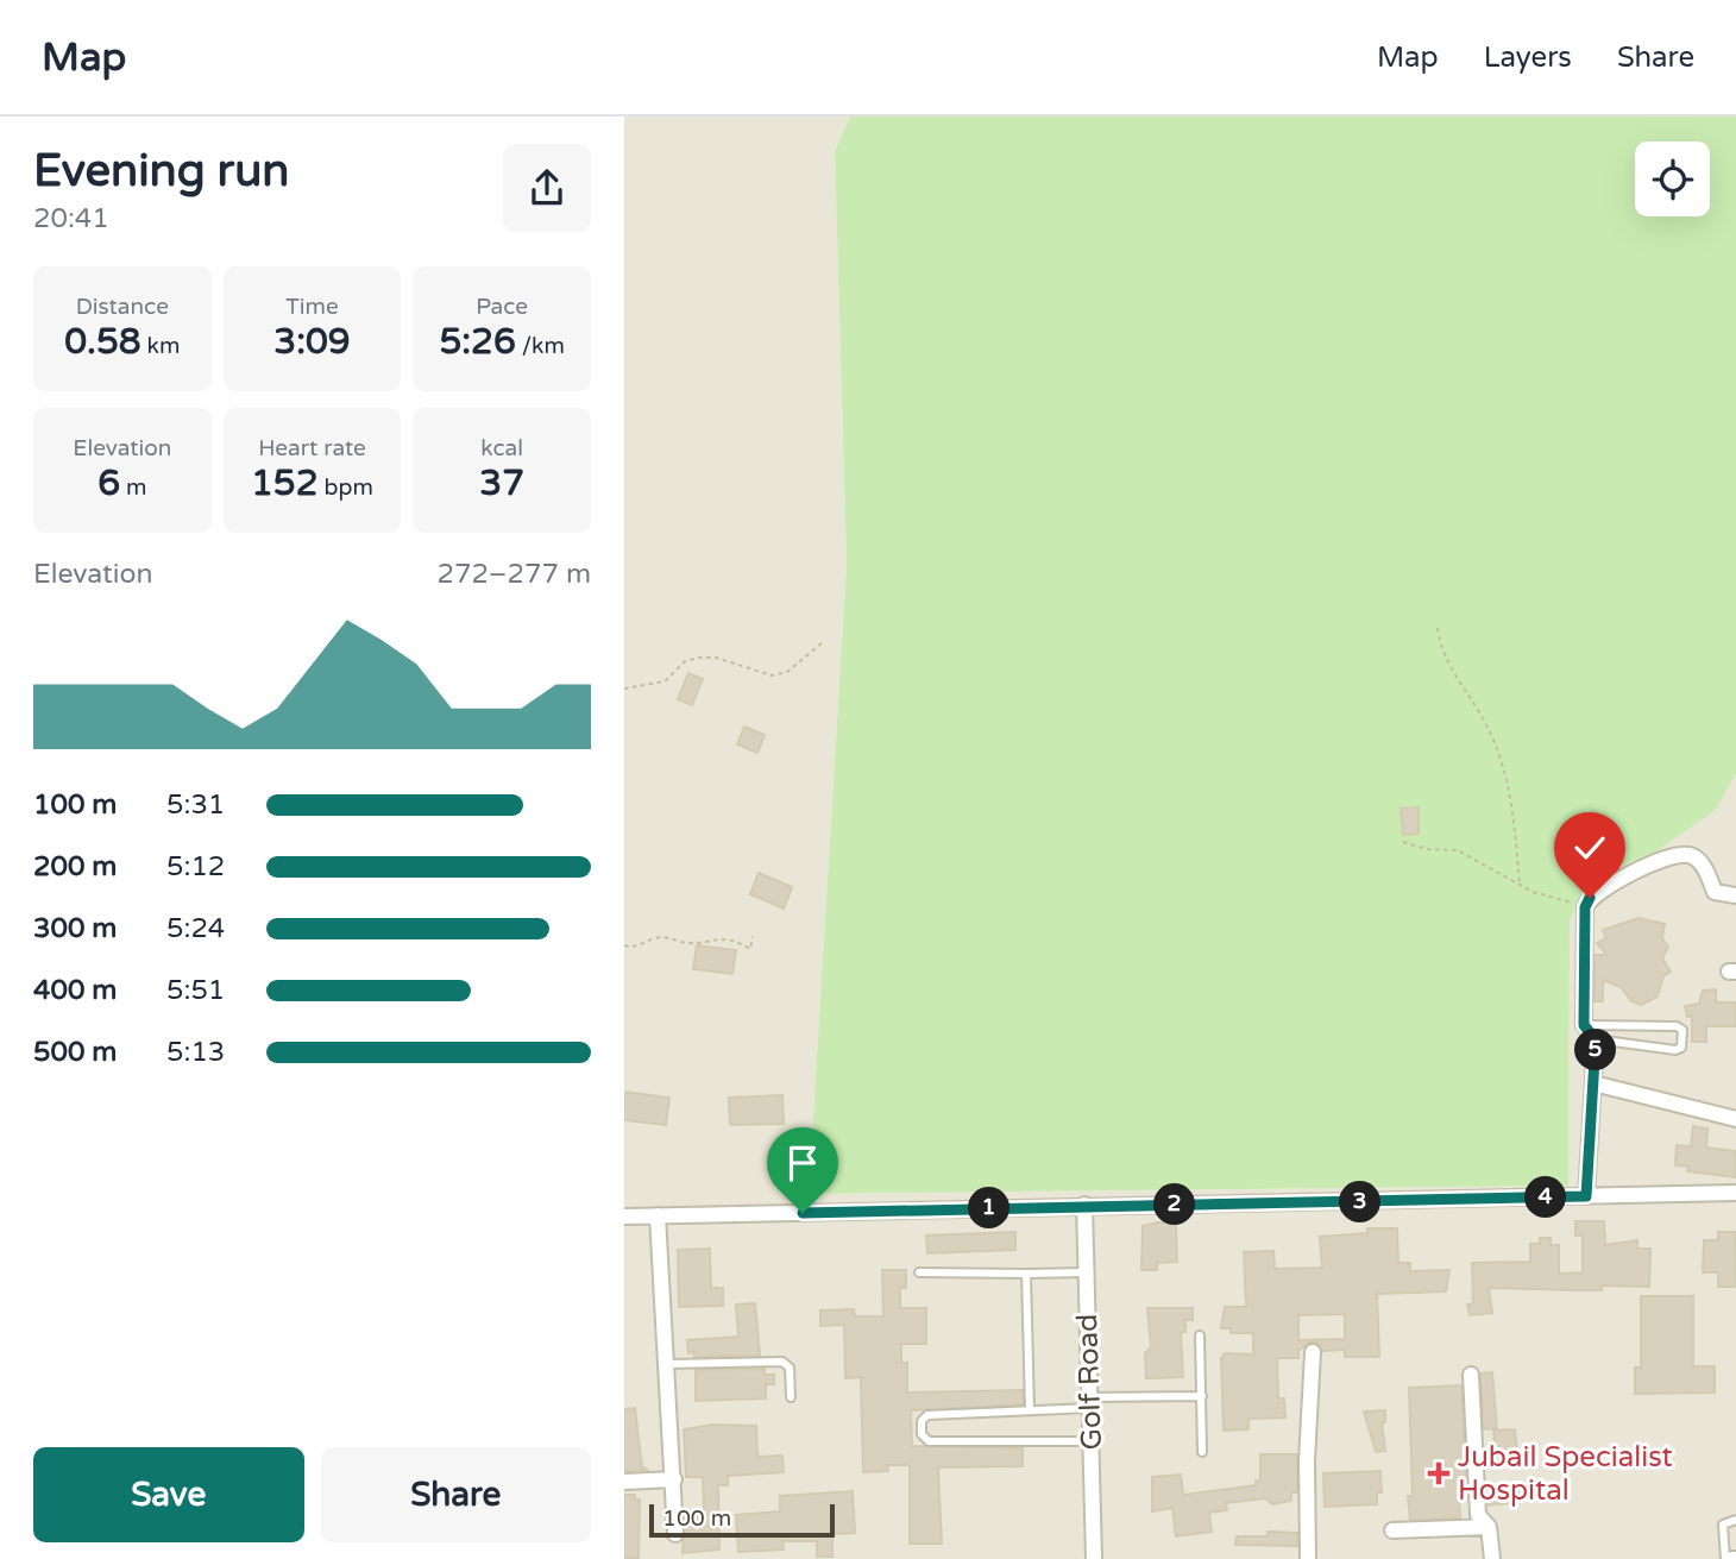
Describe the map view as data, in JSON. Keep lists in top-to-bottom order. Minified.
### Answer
{"streets":{"street":["Golf Road"]},"places":{"health":["Jubail Specialist Hospital"]},"scale_bar":"100 m","page":{"header":"Map","nav":["Map","Layers","Share"],"heading":["Evening run","20:41"],"stats":[["Distance","0.58 km"],["Time","3:09"],["Pace","5:26 /km"],["Elevation","6 m"],["Heart rate","152 bpm"],["kcal","37"]],"chart":["Elevation","272–277 m"],"list":[{"name":"100 m","note":"5:31"},{"name":"200 m","note":"5:12"},{"name":"300 m","note":"5:24"},{"name":"400 m","note":"5:51"},{"name":"500 m","note":"5:13"}],"pins":["5","4","3","2","1"],"buttons":["Save","Share"],"scale":"100 m"}}
